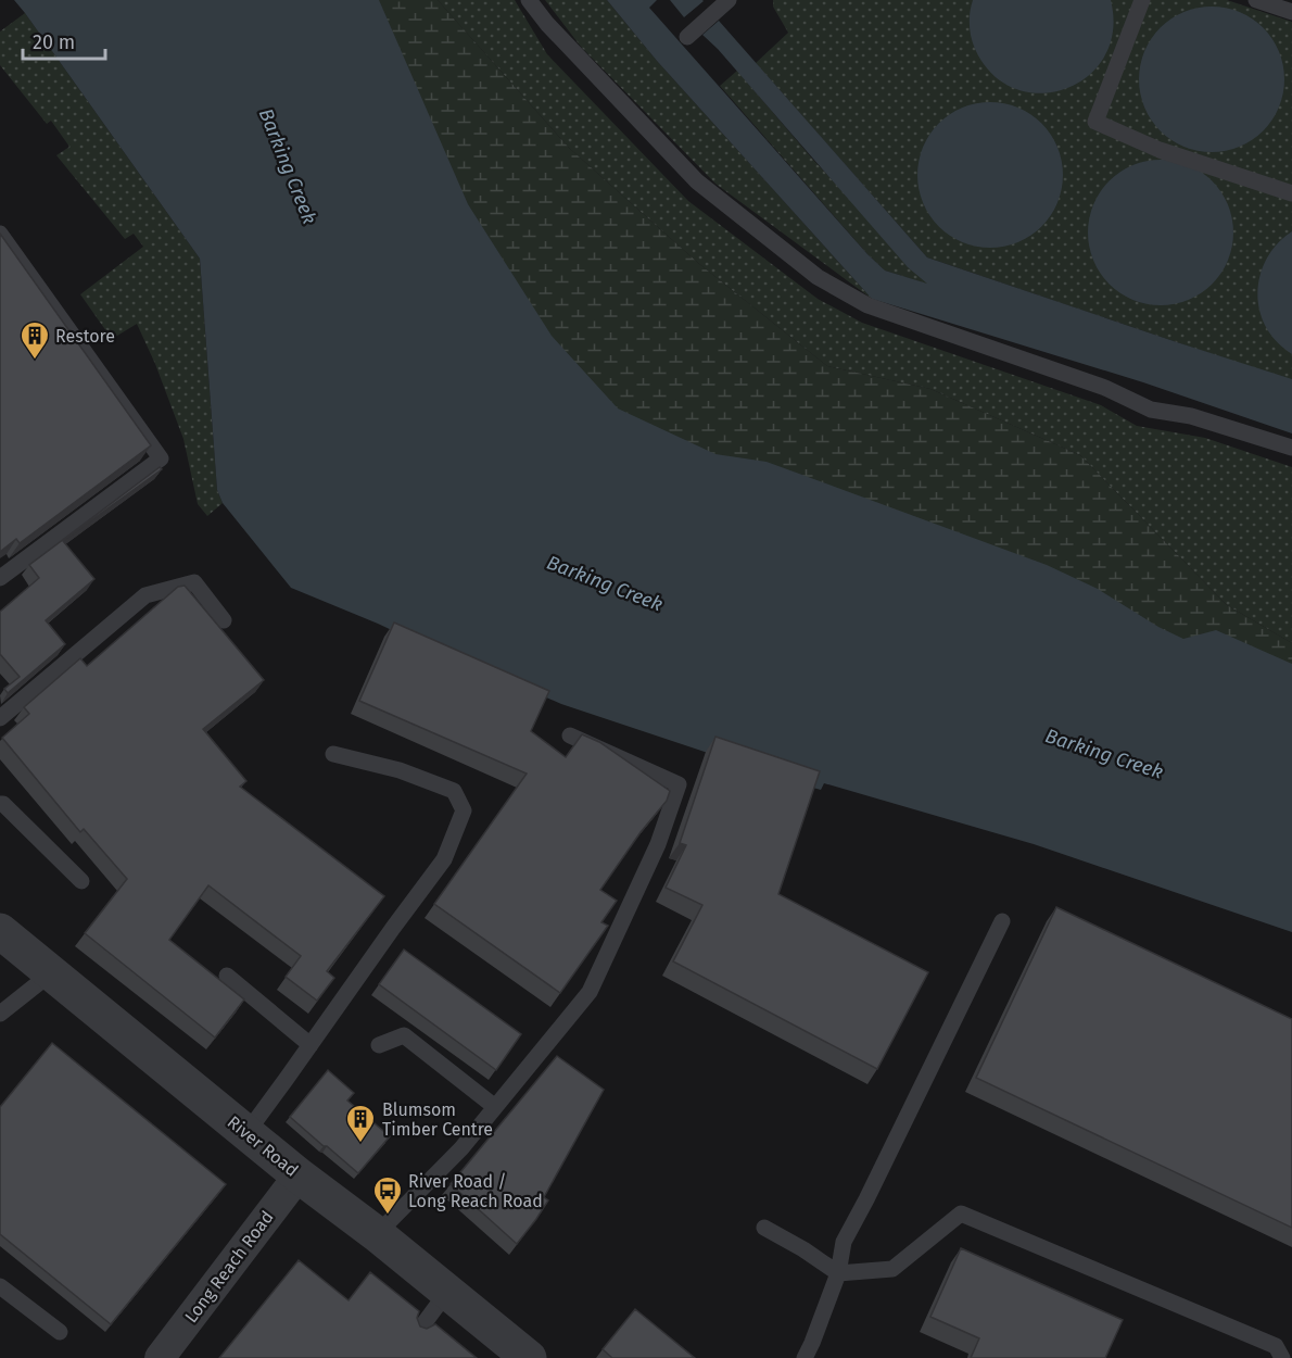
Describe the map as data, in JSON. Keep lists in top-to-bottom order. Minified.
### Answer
{"streets":{"street":["River Road","Long Reach Road"]},"crossings":[["River Road","Long Reach Road"]],"water":["Barking Creek"],"places":{"building":["Restore","Blumsom Timber Centre"],"bus stop":["River Road / Long Reach Road"]},"scale_bar":"20 m"}
